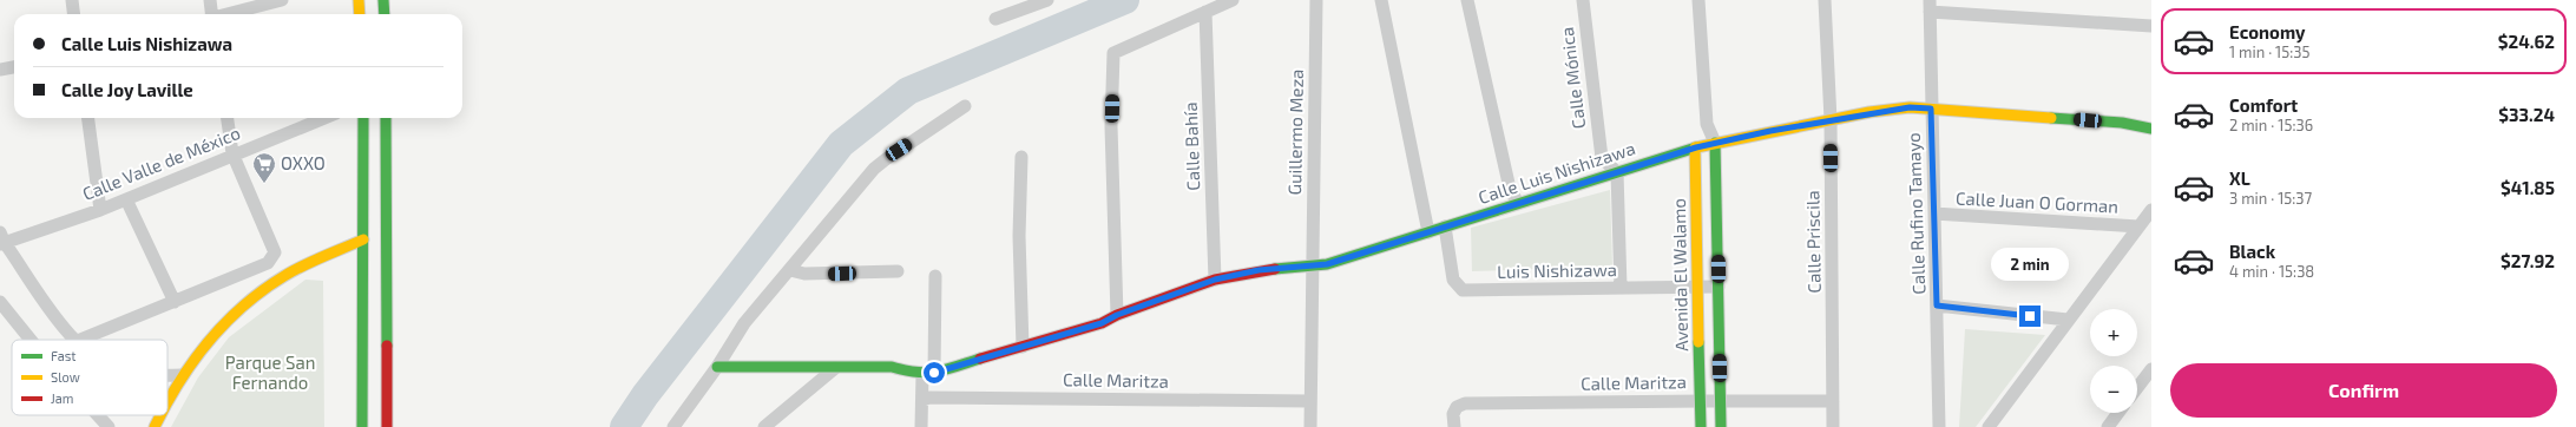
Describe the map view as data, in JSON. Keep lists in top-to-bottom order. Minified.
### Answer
{"streets":{"street":["Calle Mónica","Guillermo Meza","Calle Bahía","Calle Valle de México","Calle Luis Nishizawa","Calle Juan O Gorman","Calle Rufino Tamayo","Calle Priscila","Luis Nishizawa","Avenida El Walamo","Calle Maritza"]},"crossings":[["Calle Mónica","Calle Luis Nishizawa"],["Guillermo Meza","Calle Luis Nishizawa"],["Guillermo Meza","Calle Maritza"],["Calle Bahía","Calle Luis Nishizawa"],["Calle Luis Nishizawa","Calle Rufino Tamayo"],["Calle Luis Nishizawa","Calle Priscila"],["Calle Luis Nishizawa","Luis Nishizawa"],["Calle Luis Nishizawa","Avenida El Walamo"],["Calle Juan O Gorman","Calle Rufino Tamayo"],["Calle Priscila","Calle Maritza"],["Luis Nishizawa","Avenida El Walamo"],["Avenida El Walamo","Calle Maritza"]],"parks":["Parque San Fernando"],"places":{"supermarket":["OXXO"]},"legend":["Fast","Slow","Jam"],"page":{"list":[{"name":"Economy","note":"1 min · 15:35","value":"$24.62"},{"name":"Comfort","note":"2 min · 15:36","value":"$33.24"},{"name":"XL","note":"3 min · 15:37","value":"$41.85"},{"name":"Black","note":"4 min · 15:38","value":"$27.92"}],"banner":["Calle Luis Nishizawa","Calle Joy Laville"],"bubble":"2 min","map_buttons":["+","−"],"buttons":"Confirm"}}
